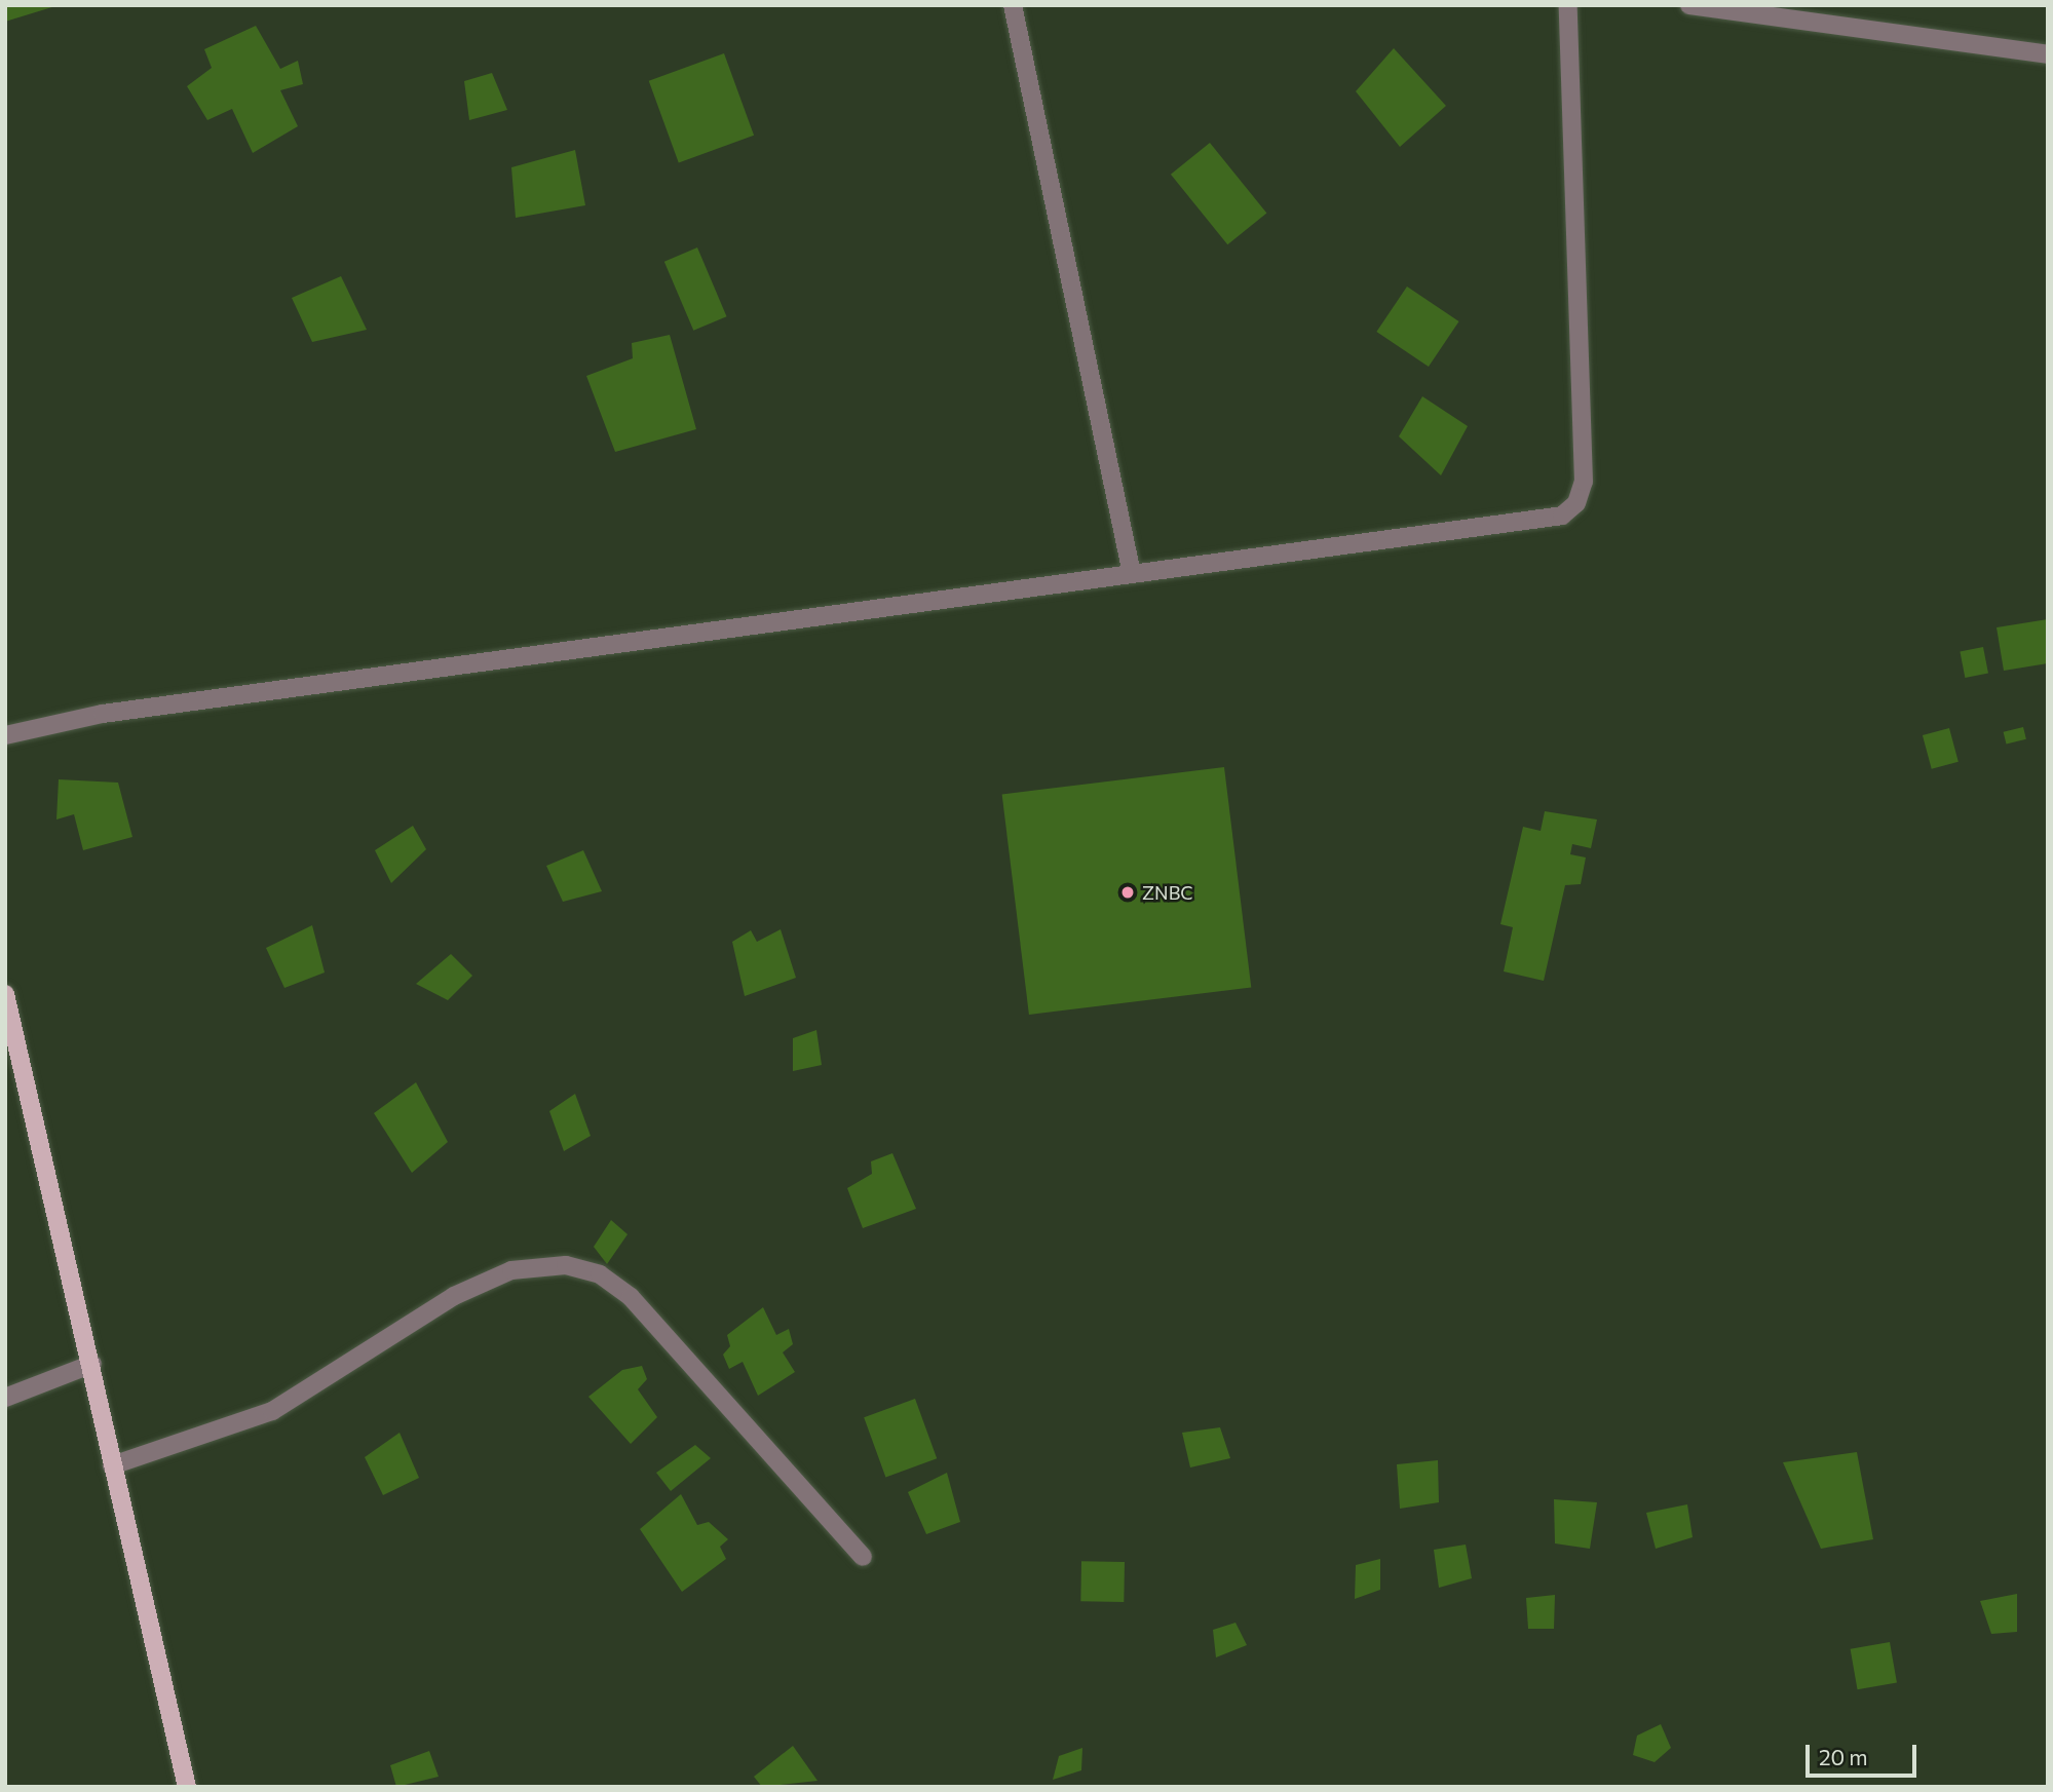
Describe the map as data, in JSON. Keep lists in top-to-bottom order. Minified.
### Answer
{"places":["ZNBC"],"scale_bar":"20 m"}
